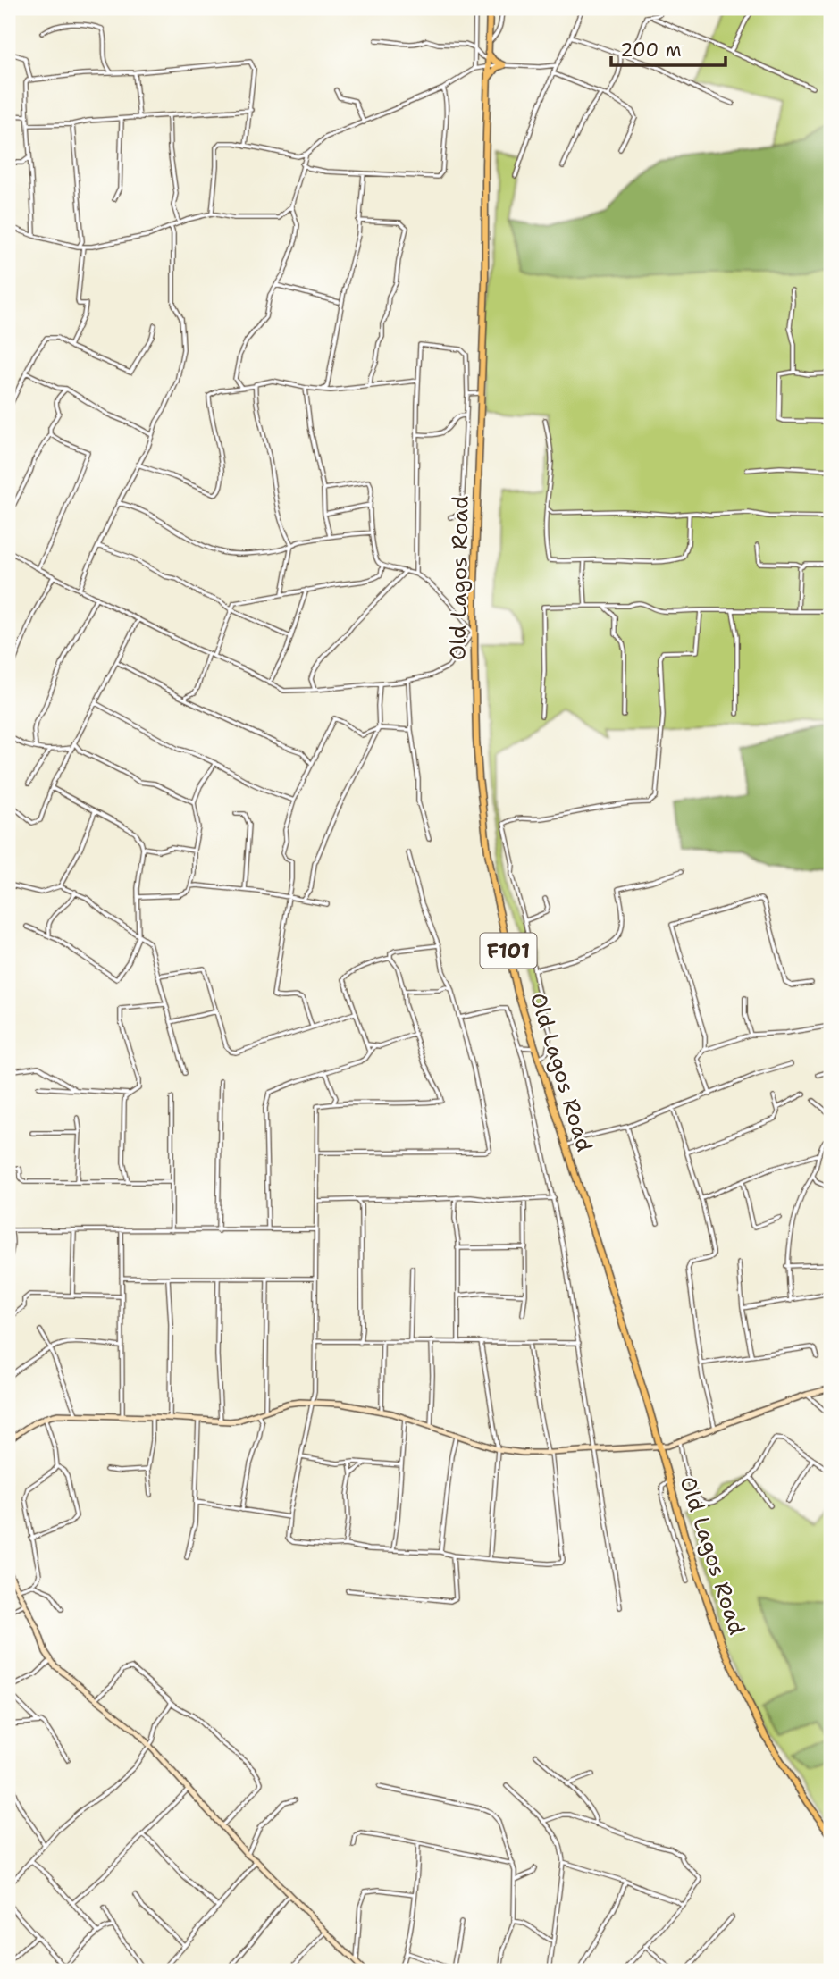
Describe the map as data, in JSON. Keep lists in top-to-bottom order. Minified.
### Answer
{"streets":{"main road":["Old Lagos Road","F101"]},"scale_bar":"200 m"}
